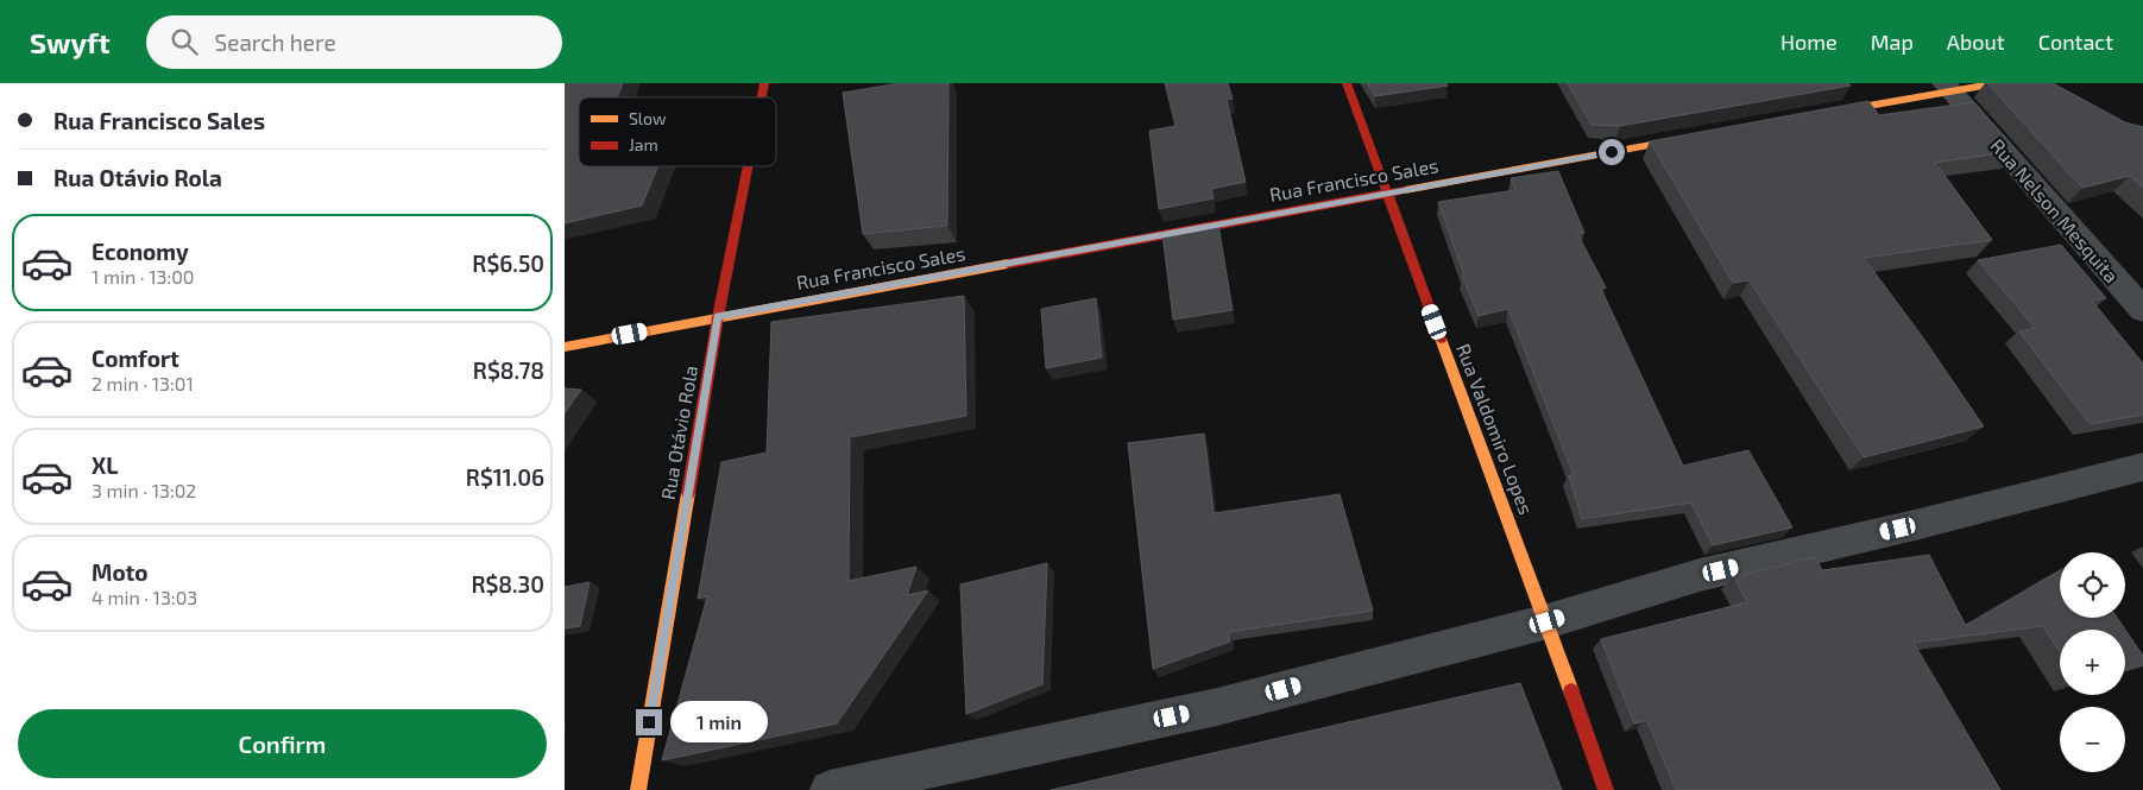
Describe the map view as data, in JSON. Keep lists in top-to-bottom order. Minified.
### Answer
{"streets":{"street":["Rua Francisco Sales","Rua Nelson Mesquita","Rua Valdomiro Lopes","Rua Otávio Rola"]},"crossings":[["Rua Francisco Sales","Rua Valdomiro Lopes"],["Rua Francisco Sales","Rua Otávio Rola"]],"legend":["Slow","Jam"],"page":{"header":"Swyft","search":"Search here","nav":["Home","Map","About","Contact"],"banner":["Rua Francisco Sales","Rua Otávio Rola"],"list":[{"name":"Economy","note":"1 min · 13:00","value":"R$6.50"},{"name":"Comfort","note":"2 min · 13:01","value":"R$8.78"},{"name":"XL","note":"3 min · 13:02","value":"R$11.06"},{"name":"Moto","note":"4 min · 13:03","value":"R$8.30"}],"map_buttons":["+","−"],"buttons":"Confirm","bubble":"1 min"}}
